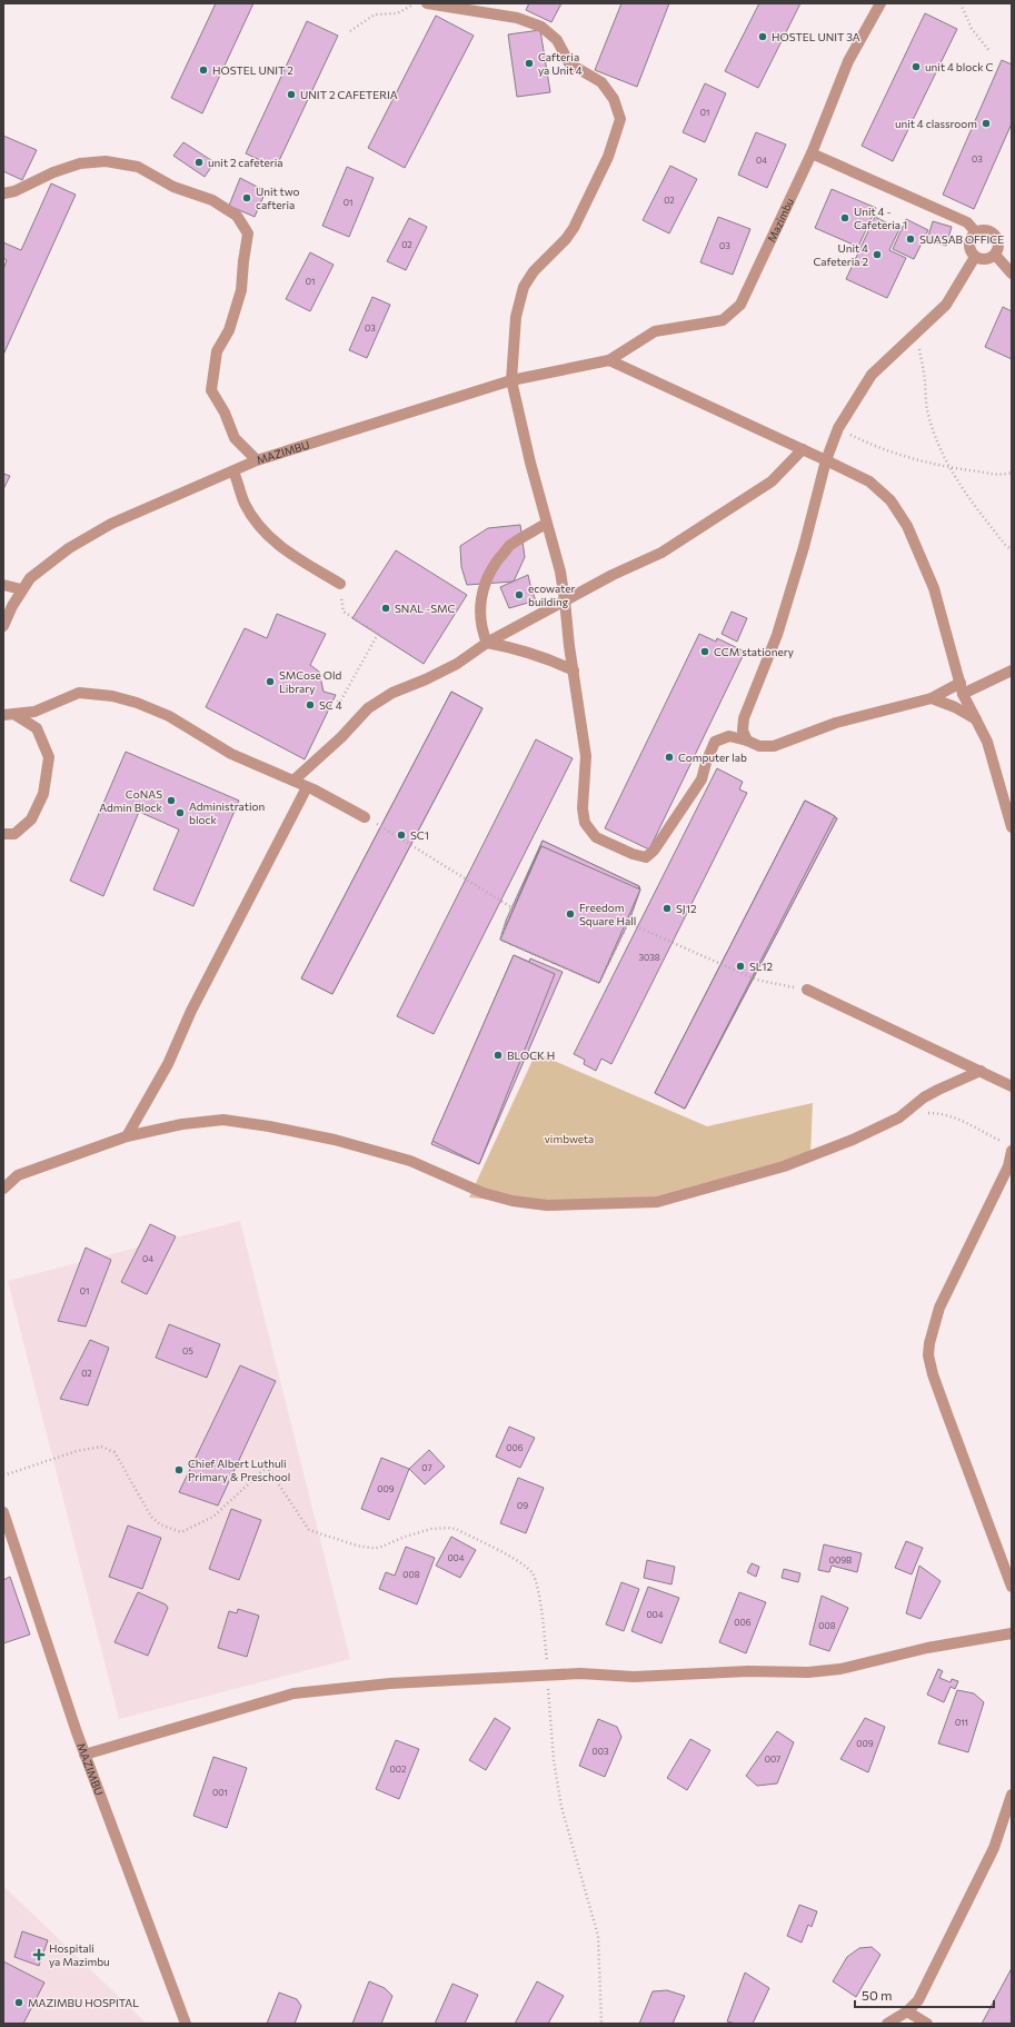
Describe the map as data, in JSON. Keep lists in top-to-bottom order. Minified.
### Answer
{"streets":{"street":["Mazimbu","MAZIMBU"]},"crossings":[["Mazimbu","MAZIMBU"]],"parks":["vimbweta"],"places":{"other":["HOSTEL UNIT 3A","Cafteria ya Unit 4","unit 4 block C","HOSTEL UNIT 2","UNIT 2 CAFETERIA","unit 4 classroom","unit 2 cafeteria","Unit two cafteria","Unit 4 - Cafeteria 1","SUASAB OFFICE","Unit 4 Cafeteria 2","ecowater building","SNAL -SMC","CCM stationery","SMCose Old Library","SC 4","Computer lab","CoNAS Admin Block","Administration block","SC1","SJ12","Freedom Square Hall","SL12","BLOCK H","Chief Albert Luthuli Primary & Preschool","MAZIMBU HOSPITAL"],"health":["Hospitali ya Mazimbu"]},"house_numbers":["01","03","04","02","01","02","03","01","03","3038","04","01","05","02","006","07","009","09","004","009B","008","004","006","008","011","009","003","007","002","001"],"scale_bar":"50 m"}
